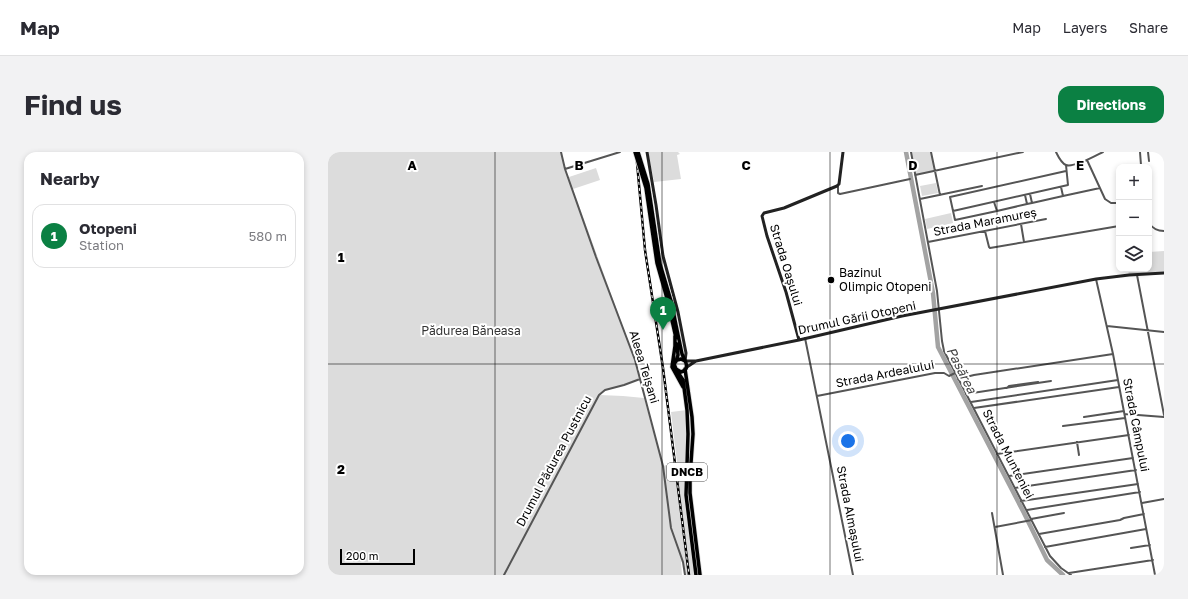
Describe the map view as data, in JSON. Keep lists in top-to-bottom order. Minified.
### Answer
{"streets":{"main road":["Strada Oașului","Drumul Gării Otopeni","DNCB"],"street":["Strada Maramureș","Aleea Teișani","Strada Ardealului","Strada Câmpului","Strada Munteniei","Drumul Pădurea Pustnicu","Strada Almașului"]},"crossings":[["Strada Maramureș","Drumul Gării Otopeni"],["Strada Maramureș","Strada Munteniei"],["Strada Oașului","Drumul Gării Otopeni"],["Drumul Gării Otopeni","Strada Câmpului"],["Drumul Gării Otopeni","Strada Munteniei"],["Drumul Gării Otopeni","DNCB"],["Drumul Gării Otopeni","Strada Almașului"],["Aleea Teișani","Drumul Pădurea Pustnicu"],["Strada Ardealului","Strada Munteniei"],["Strada Ardealului","Strada Almașului"]],"water":["Pasărea"],"parks":["Pădurea Băneasa"],"places":["Bazinul Olimpic Otopeni"],"scale_bar":"200 m","page":{"header":"Map","nav":["Map","Layers","Share"],"buttons":"Directions","title":"Find us","heading":"Nearby","map_buttons":["+","−"],"list":[{"mark":"1","name":"Otopeni","note":"Station","value":"580 m"}],"pins":"1","scale":"200 m"},"grid":{"columns":["A","B","C","D","E"],"rows":["1","2"]}}
